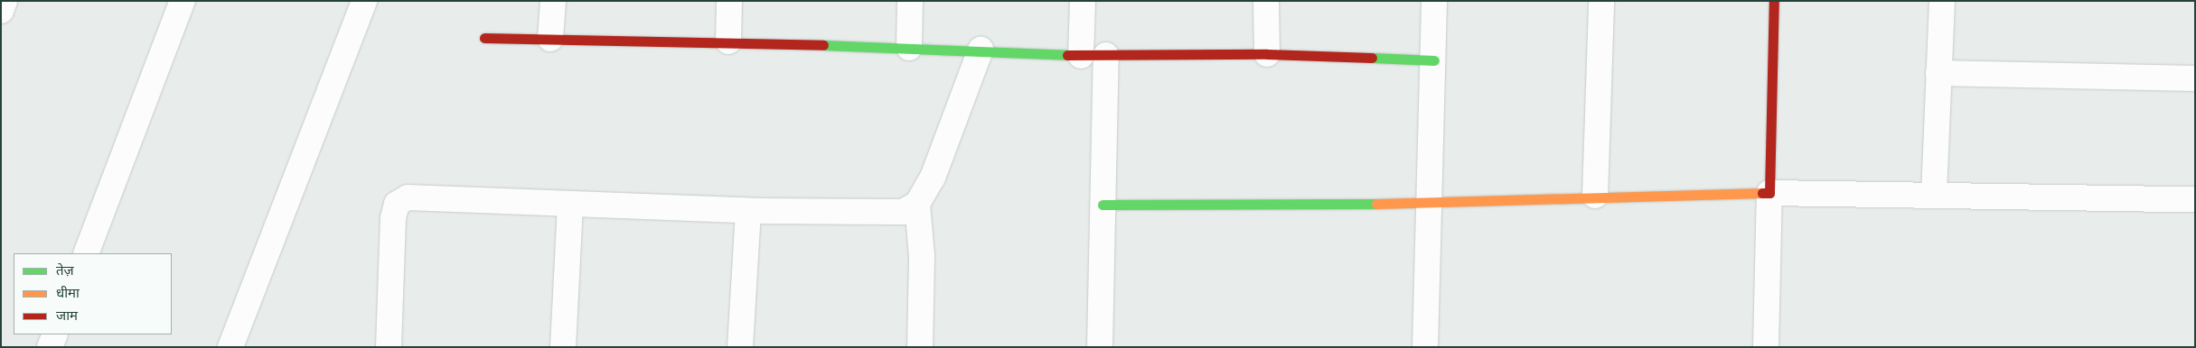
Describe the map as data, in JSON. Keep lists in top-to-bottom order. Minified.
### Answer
{"legend":["तेज़","धीमा","जाम"]}
